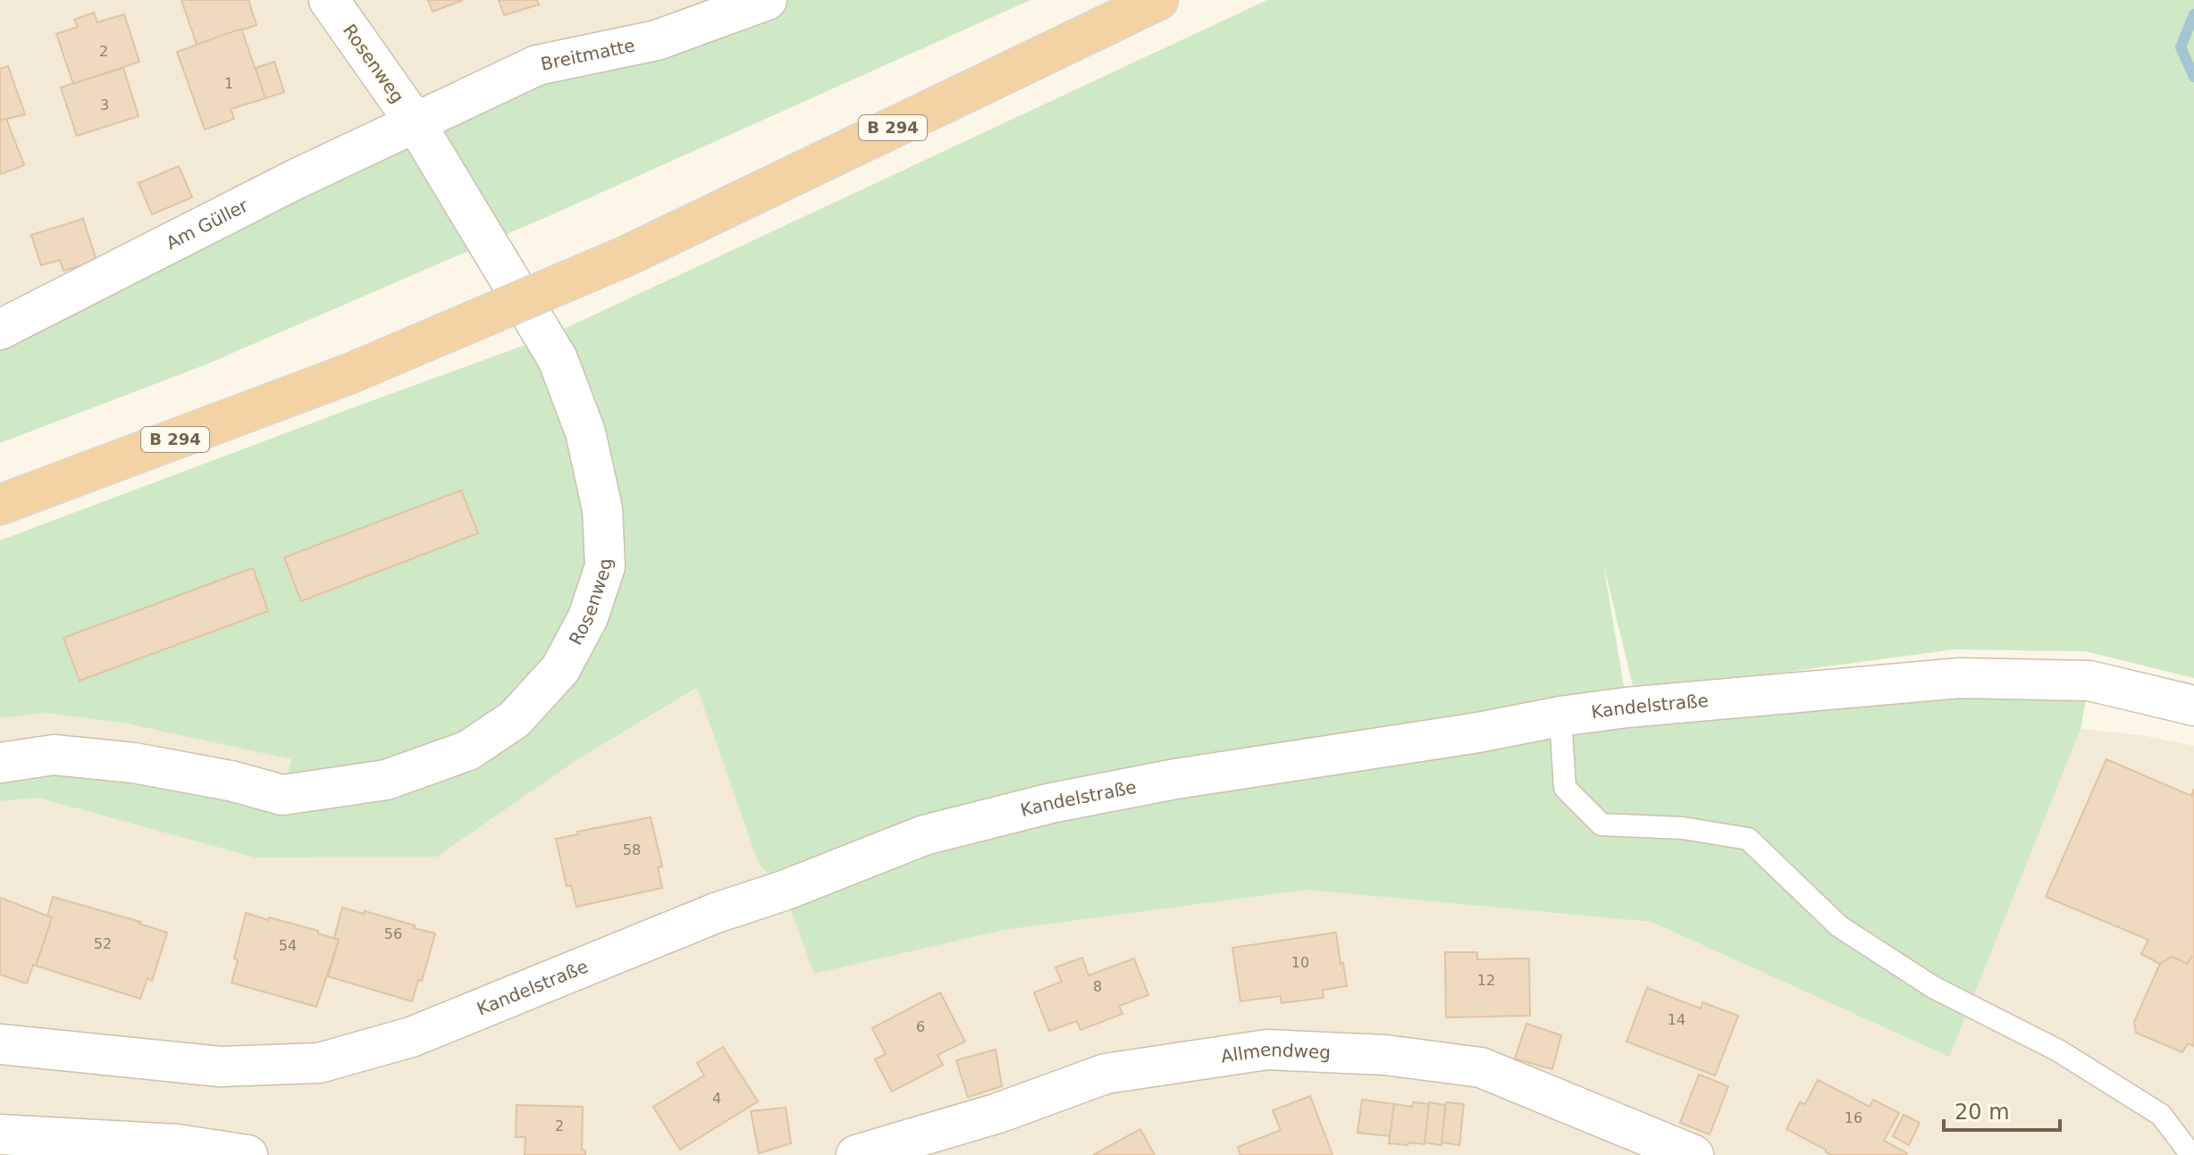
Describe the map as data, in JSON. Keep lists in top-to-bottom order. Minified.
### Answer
{"streets":{"highway":["B 294"],"street":["Breitmatte","Rosenweg","Am Güller","Kandelstraße","Allmendweg"]},"crossings":[["Breitmatte","Rosenweg"],["Breitmatte","Am Güller"],["Rosenweg","Am Güller"]],"house_numbers":["2","1","3","58","56","52","54","10","12","8","14","6","4","16","2"],"scale_bar":"20 m"}
